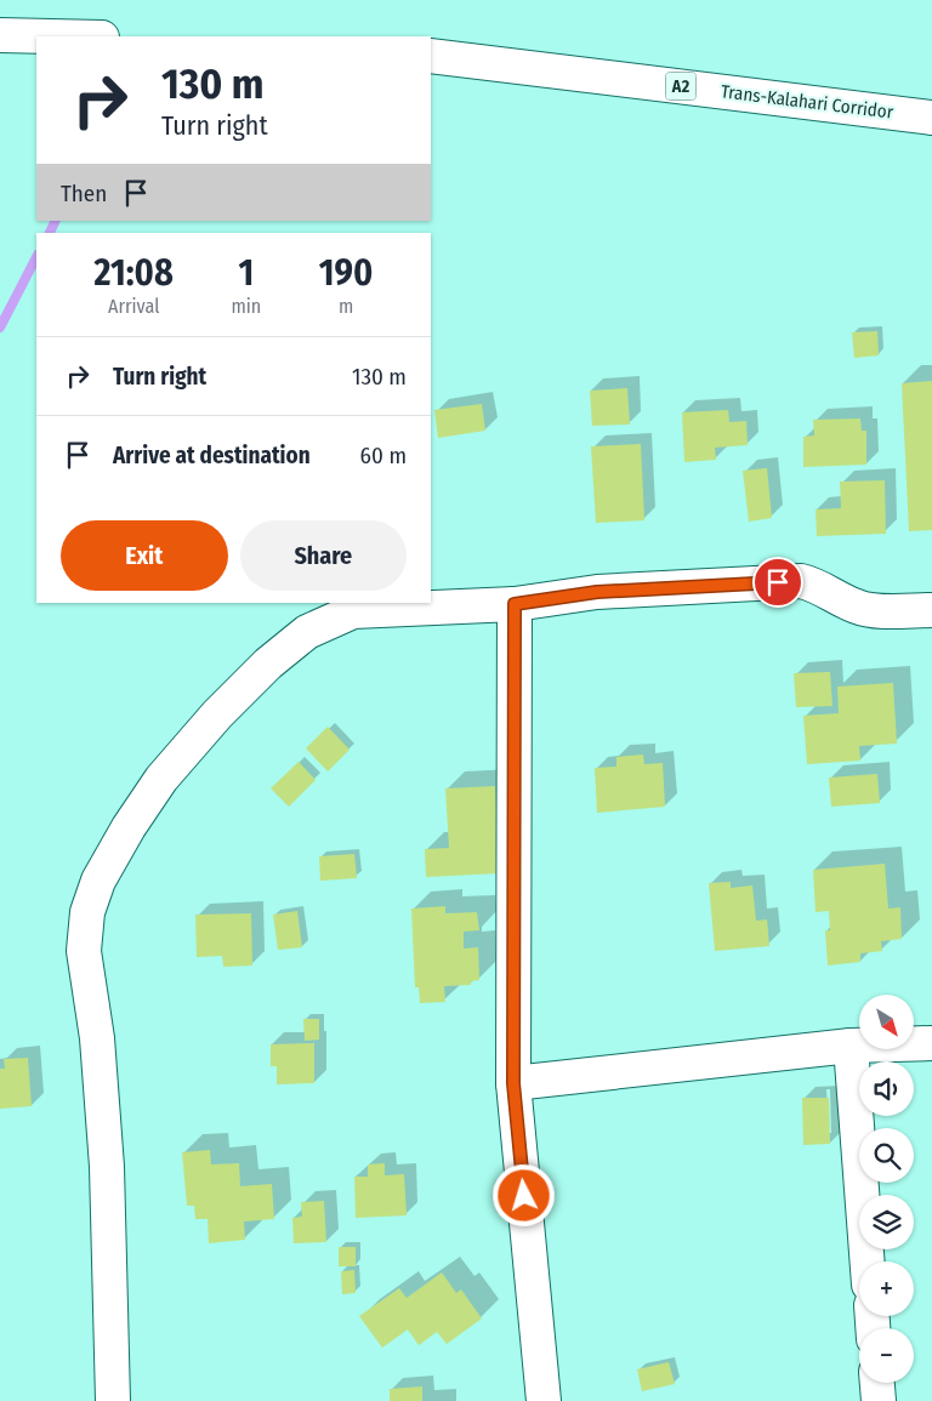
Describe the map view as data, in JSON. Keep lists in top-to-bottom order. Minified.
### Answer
{"streets":{"main road":["A2","Trans-Kalahari Corridor"]},"north":"bottom right","page":{"turn":["130 m","Turn right"],"then":"Then","eta":["21:08","Arrival","1","min","190","m"],"list":[{"name":"Turn right","value":"130 m"},{"name":"Arrive at destination","value":"60 m"}],"buttons":["Exit","Share"],"map_buttons":["+","−"]}}
